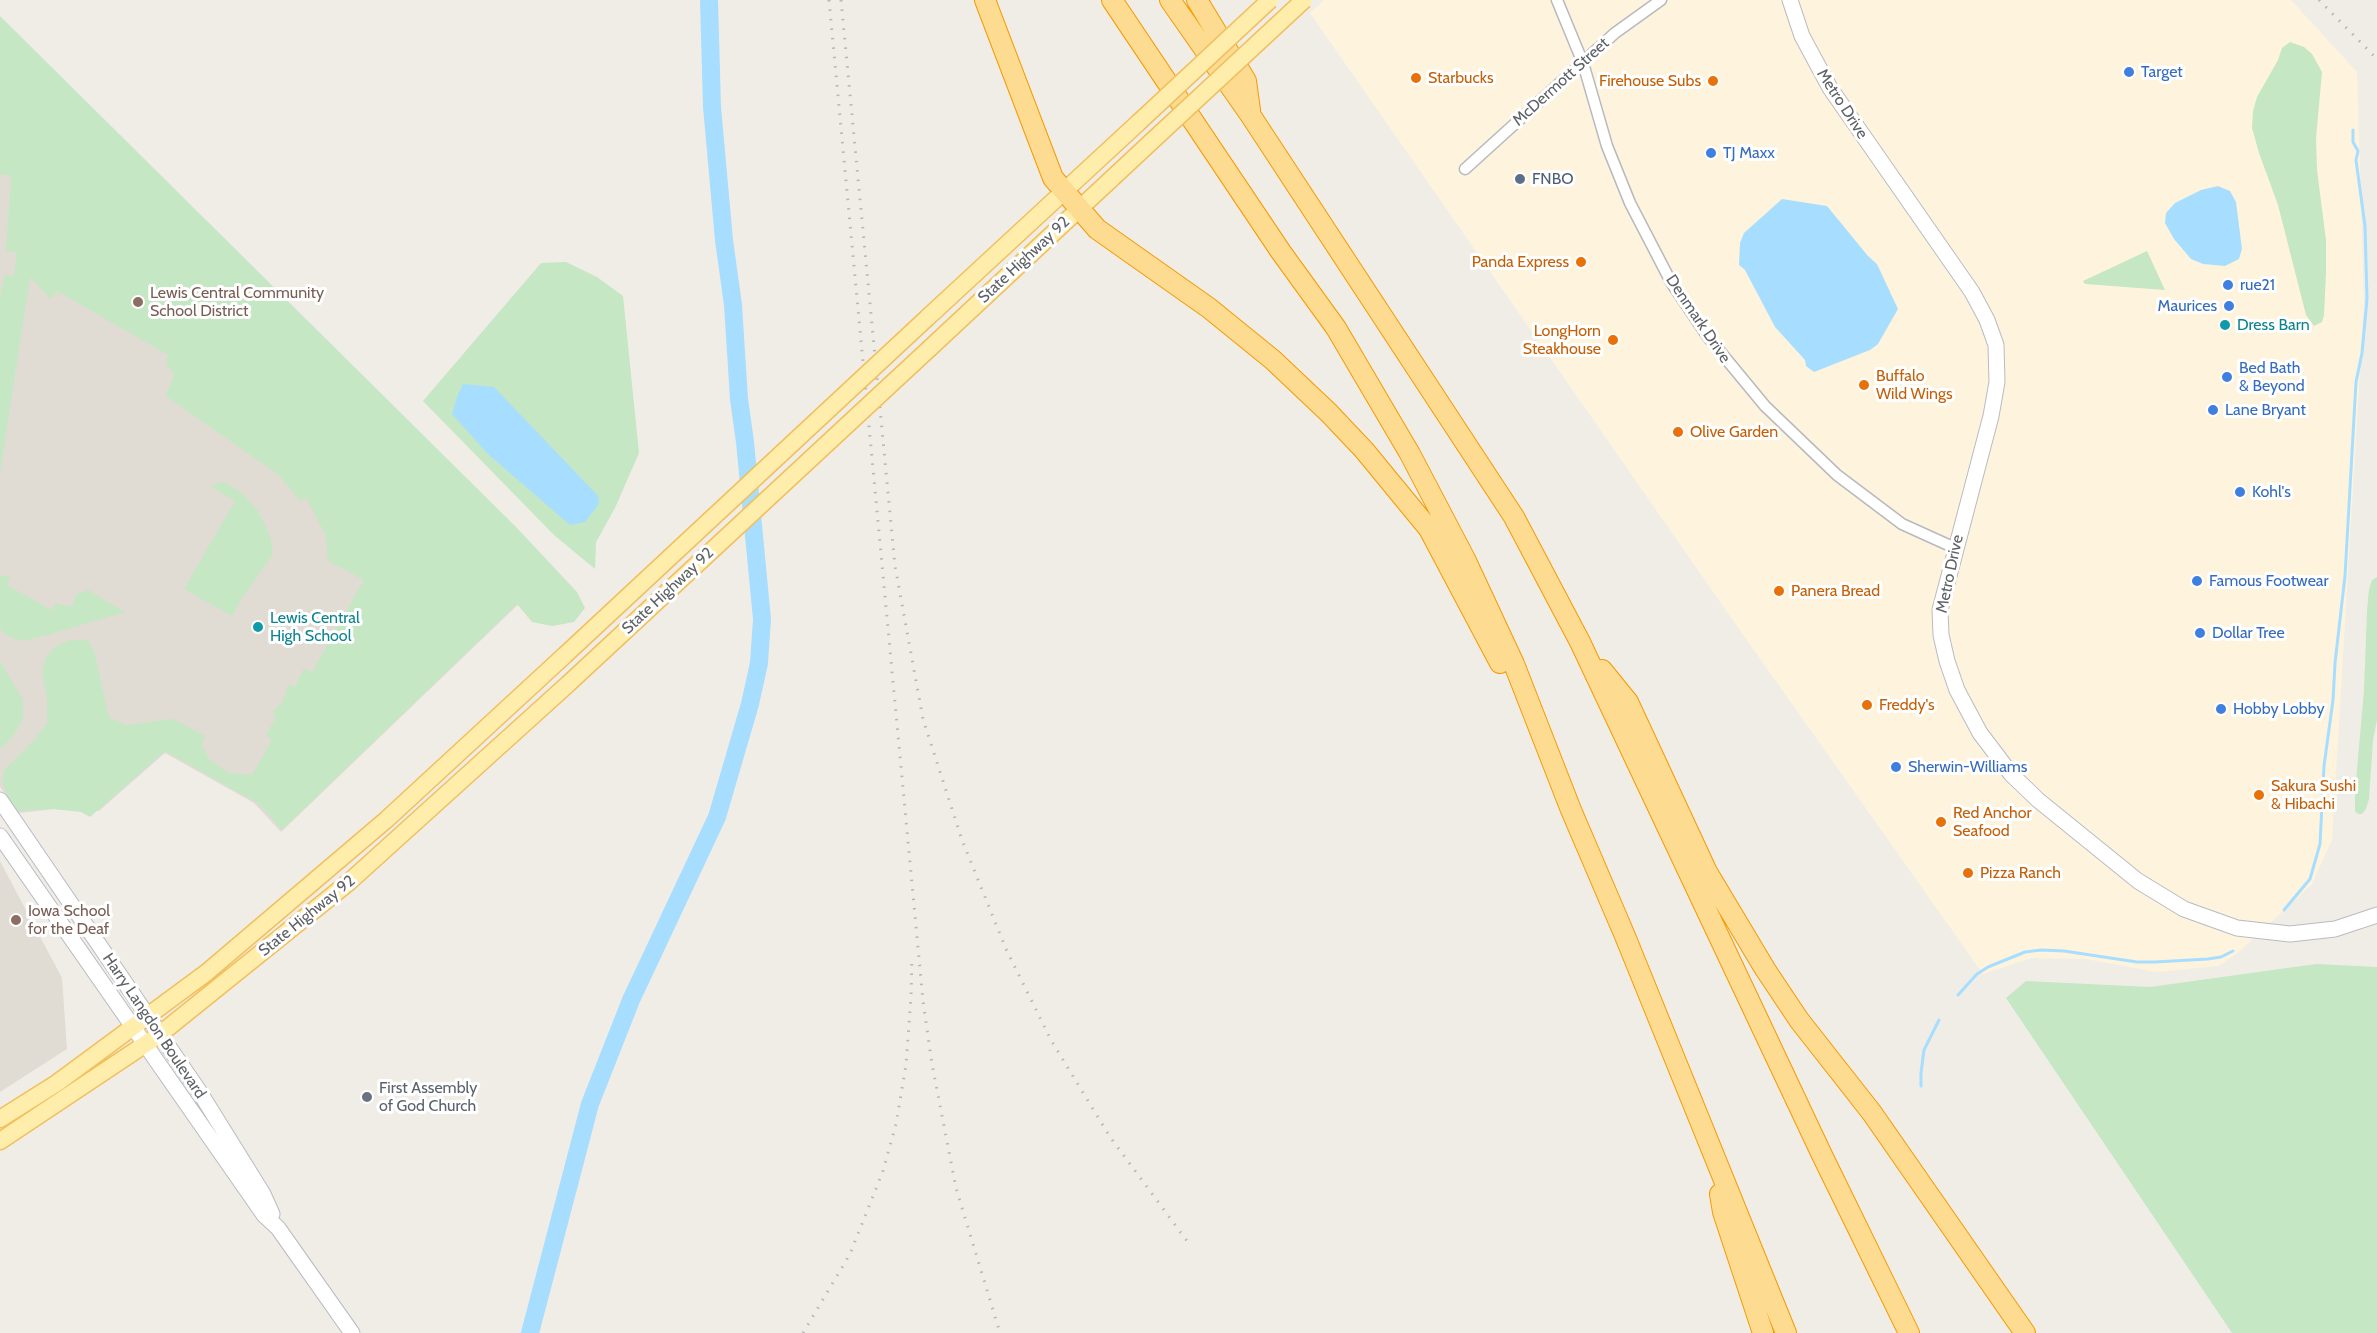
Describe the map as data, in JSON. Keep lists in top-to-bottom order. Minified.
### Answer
{"streets":{"main road":["State Highway 92"],"street":["McDermott Street","Metro Drive","Denmark Drive","Harry Langdon Boulevard"]},"crossings":[["McDermott Street","Denmark Drive"],["Metro Drive","Denmark Drive"],["State Highway 92","Harry Langdon Boulevard"]],"places":["Target","Starbucks","Firehouse Subs","TJ Maxx","FNBO","Panda Express","rue21","Lewis Central Community School District","Maurices","Dress Barn","LongHorn Steakhouse","Bed Bath & Beyond","Buffalo Wild Wings","Lane Bryant","Olive Garden","Kohl's","Famous Footwear","Panera Bread","Lewis Central High School","Dollar Tree","Freddy's","Hobby Lobby","Sherwin-Williams","Sakura Sushi & Hibachi","Red Anchor Seafood","Pizza Ranch","Iowa School for the Deaf","First Assembly of God Church"]}
